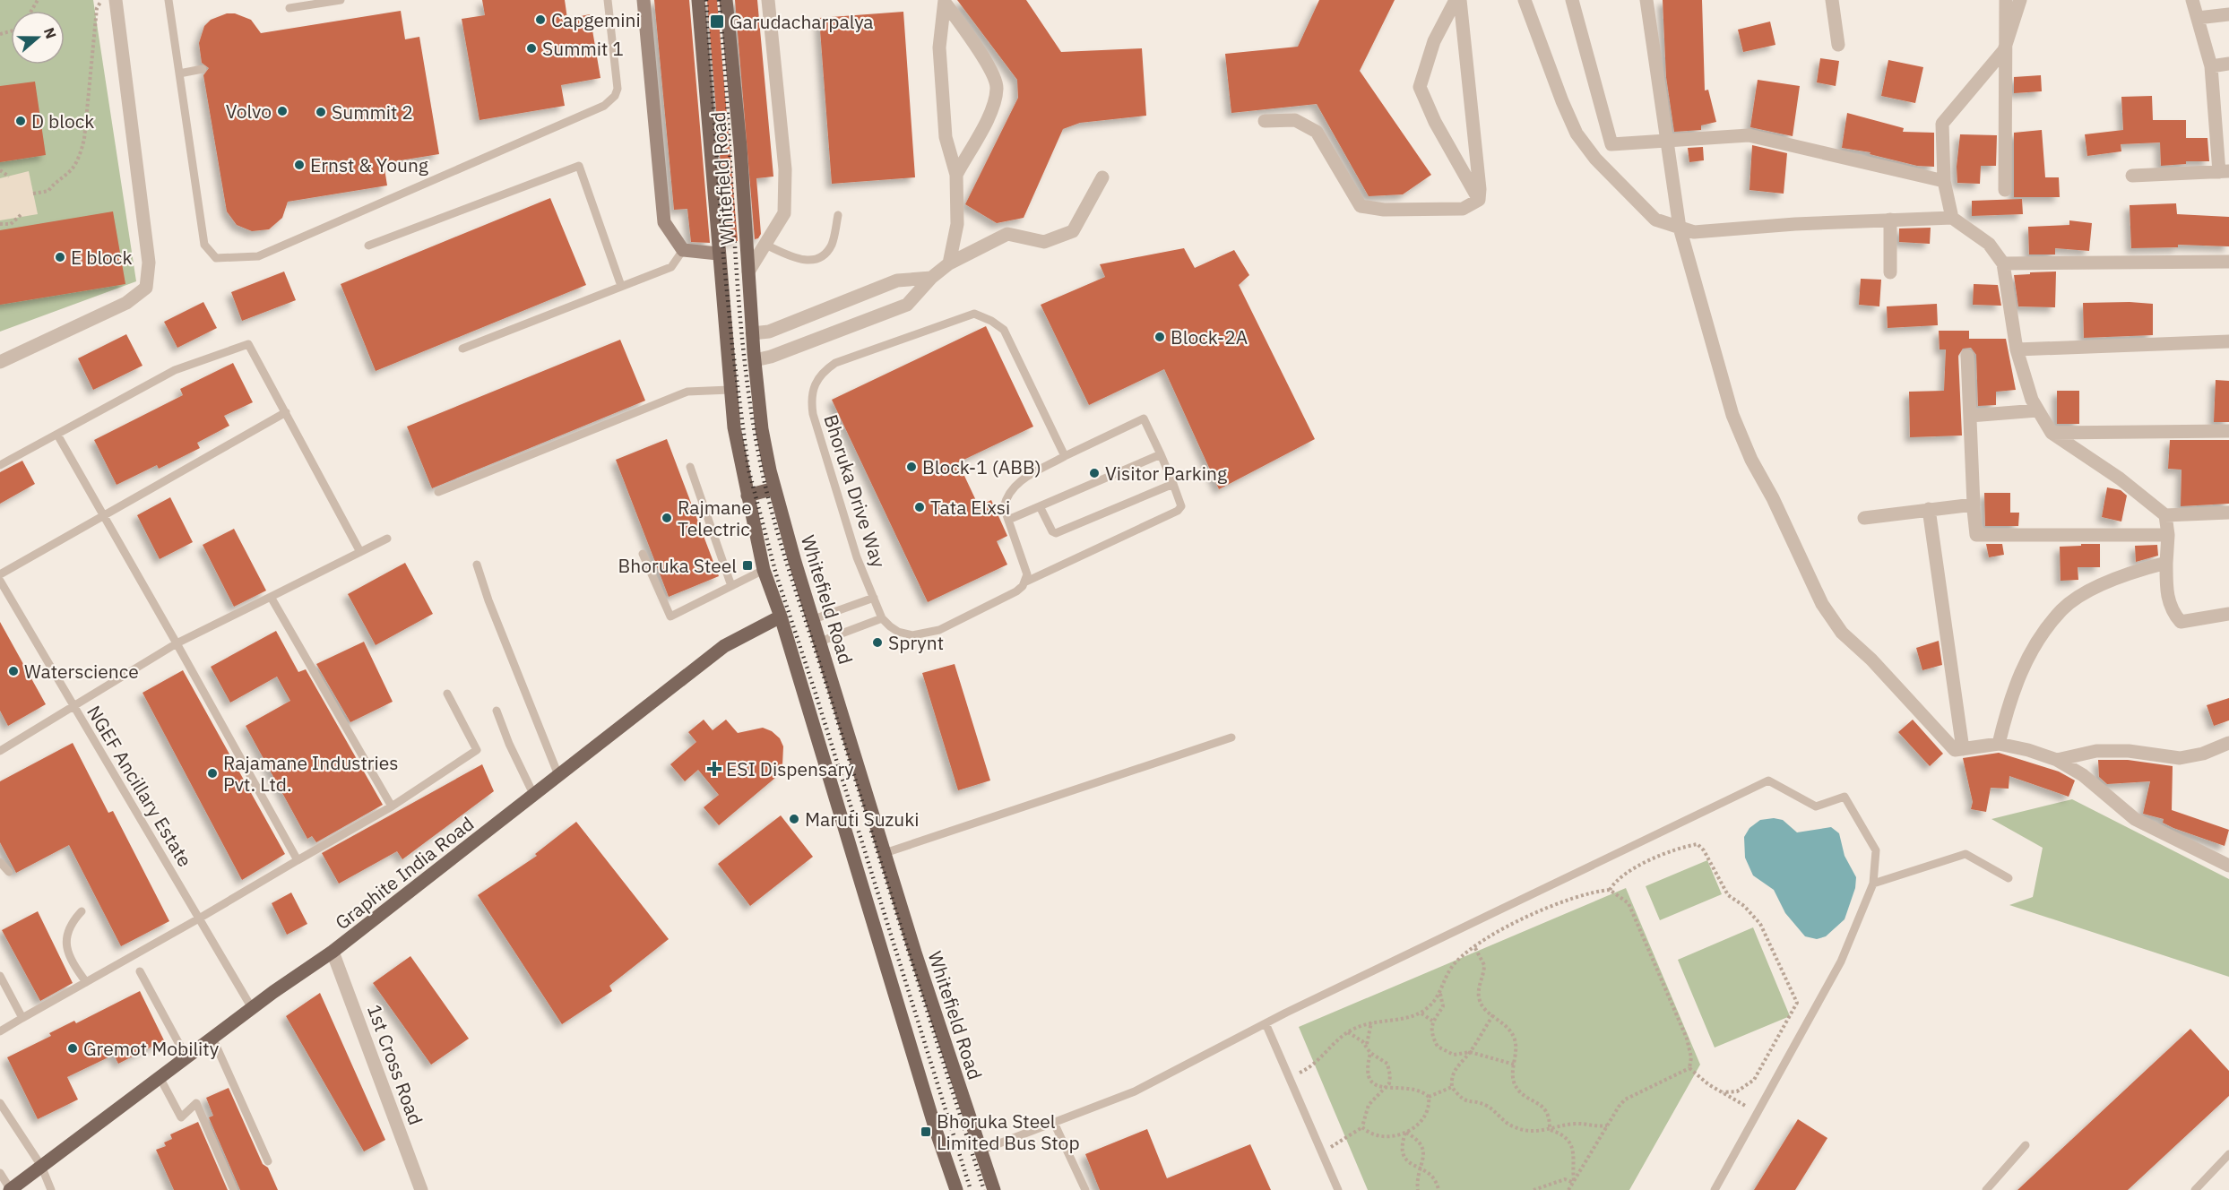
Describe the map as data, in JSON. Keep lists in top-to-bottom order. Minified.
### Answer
{"streets":{"main road":["Whitefield Road","Graphite India Road"],"street":["1st Cross Road"],"lane":["Bhoruka Drive Way","NGEF Ancillary Estate"]},"crossings":[["Whitefield Road","Bhoruka Drive Way"],["NGEF Ancillary Estate","Graphite India Road"],["Graphite India Road","1st Cross Road"]],"places":{"other":["Capgemini","Summit 1","Volvo","Summit 2","D block","Ernst & Young","E block","Block-2A","Block-1 (ABB)","Visitor Parking","Tata Elxsi","Rajmane Telectric","Sprynt","Waterscience","Rajamane Industries Pvt. Ltd.","Maruti Suzuki","Gremot Mobility"],"transit":["Garudacharpalya","Bhoruka Steel","Bhoruka Steel Limited Bus Stop"],"health":["ESI Dispensary"]},"north":"right"}
